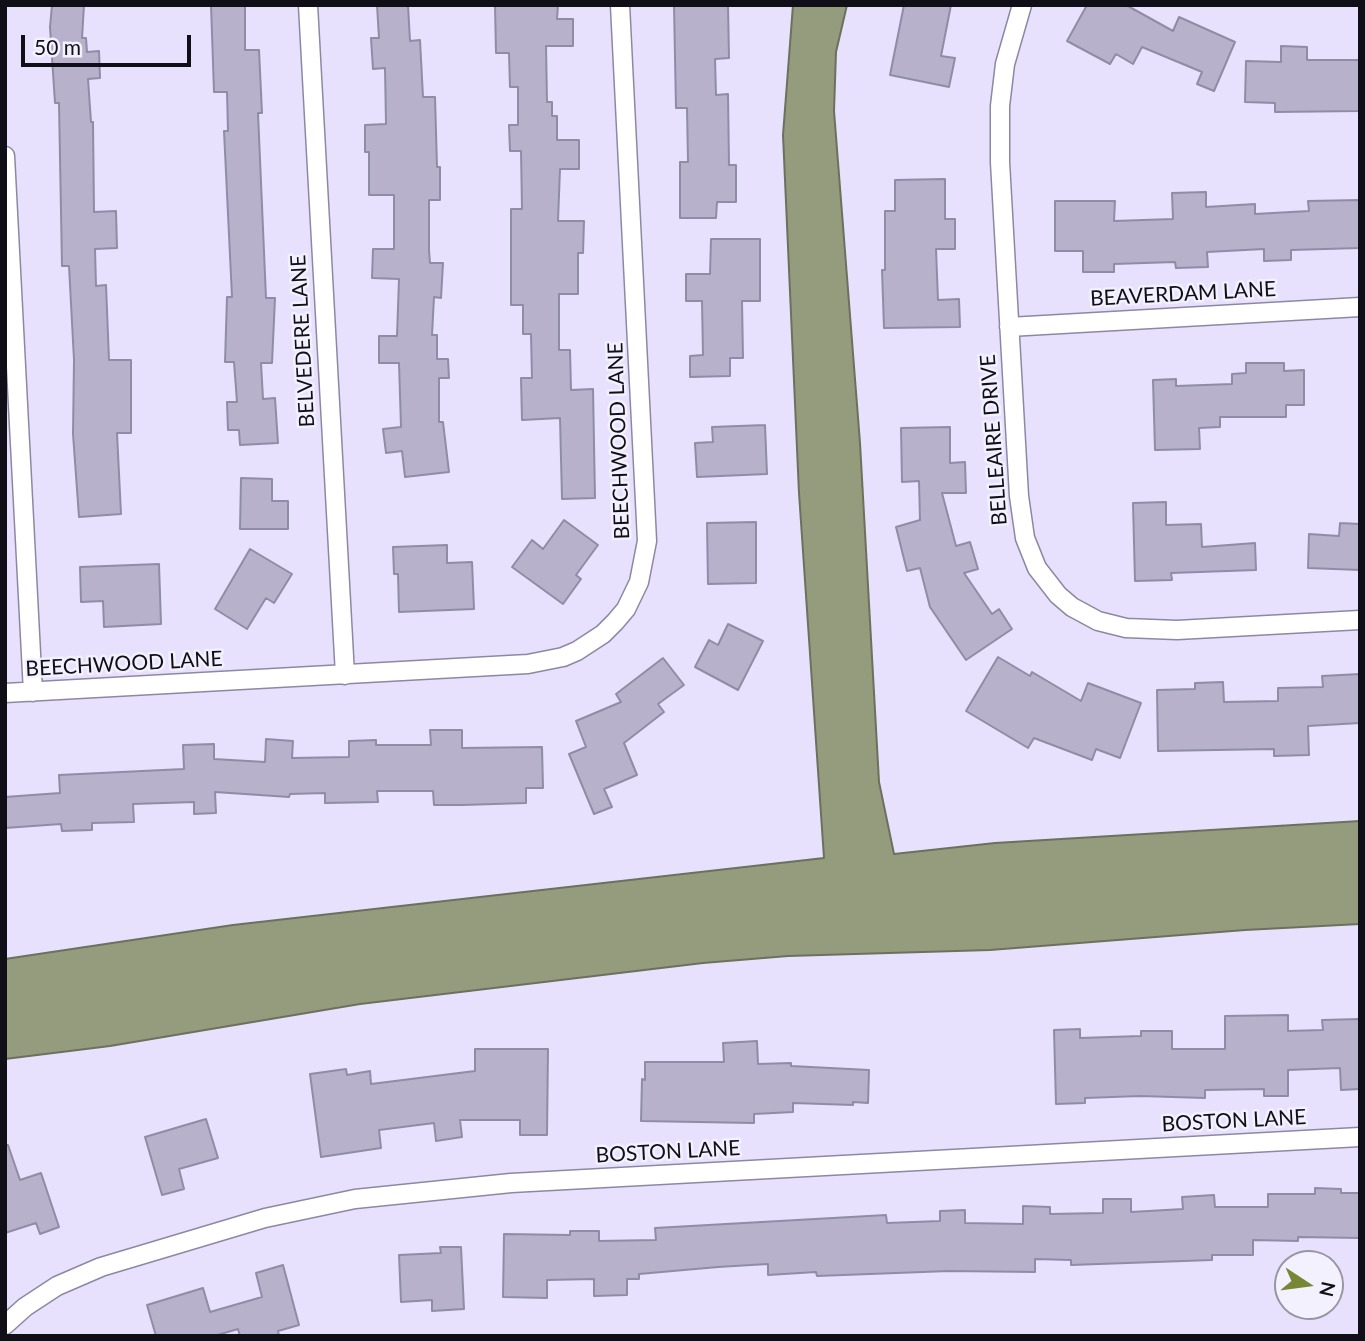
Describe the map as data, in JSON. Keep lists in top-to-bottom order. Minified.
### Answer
{"streets":{"street":["BEAVERDAM LANE","BELVEDERE LANE","BELLEAIRE DRIVE","BEECHWOOD LANE","BOSTON LANE"]},"crossings":[["BEAVERDAM LANE","BELLEAIRE DRIVE"],["BELVEDERE LANE","BEECHWOOD LANE"]],"scale_bar":"50 m","north":"right"}
